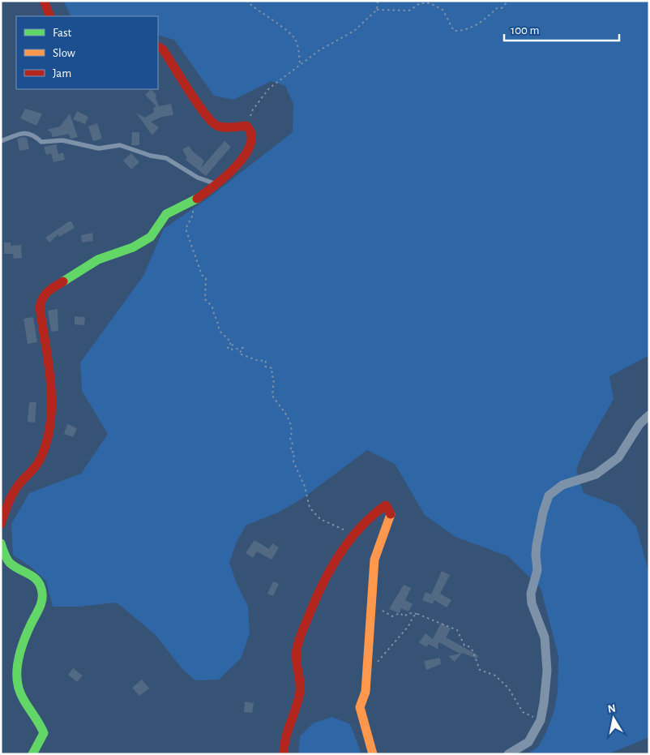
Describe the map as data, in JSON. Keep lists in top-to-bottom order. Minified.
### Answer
{"legend":["Fast","Slow","Jam"],"scale_bar":"100 m","north":"top"}
